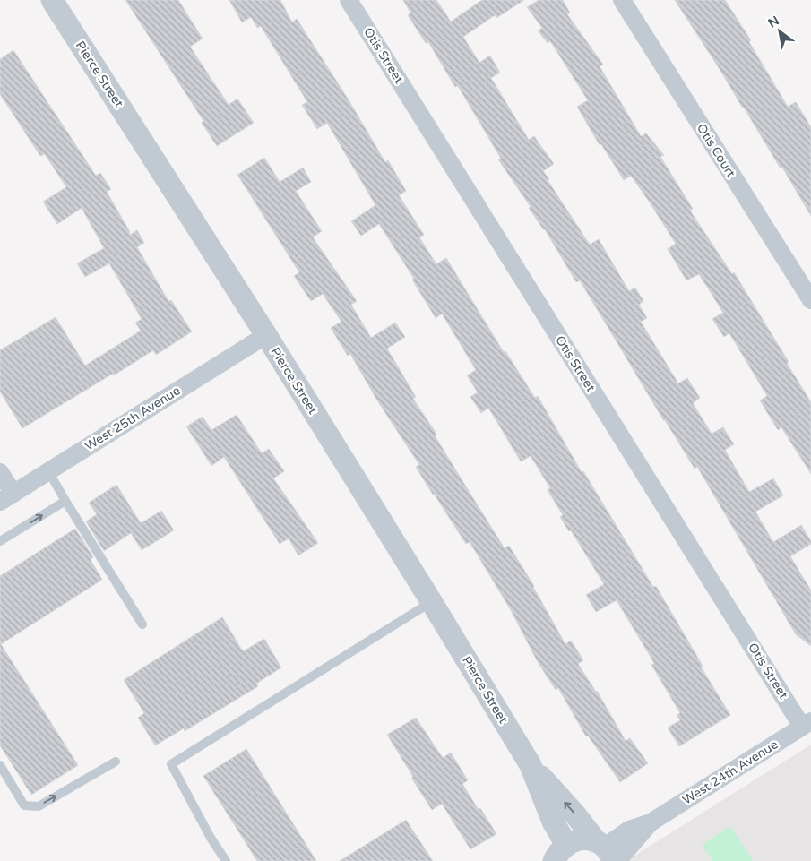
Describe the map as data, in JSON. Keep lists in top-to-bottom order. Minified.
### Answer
{"streets":{"street":["Otis Street","Pierce Street","Otis Court","West 25th Avenue","West 24th Avenue"]},"crossings":[["Otis Street","West 24th Avenue"],["Pierce Street","West 25th Avenue"],["Pierce Street","West 24th Avenue"]],"north":"top left"}
